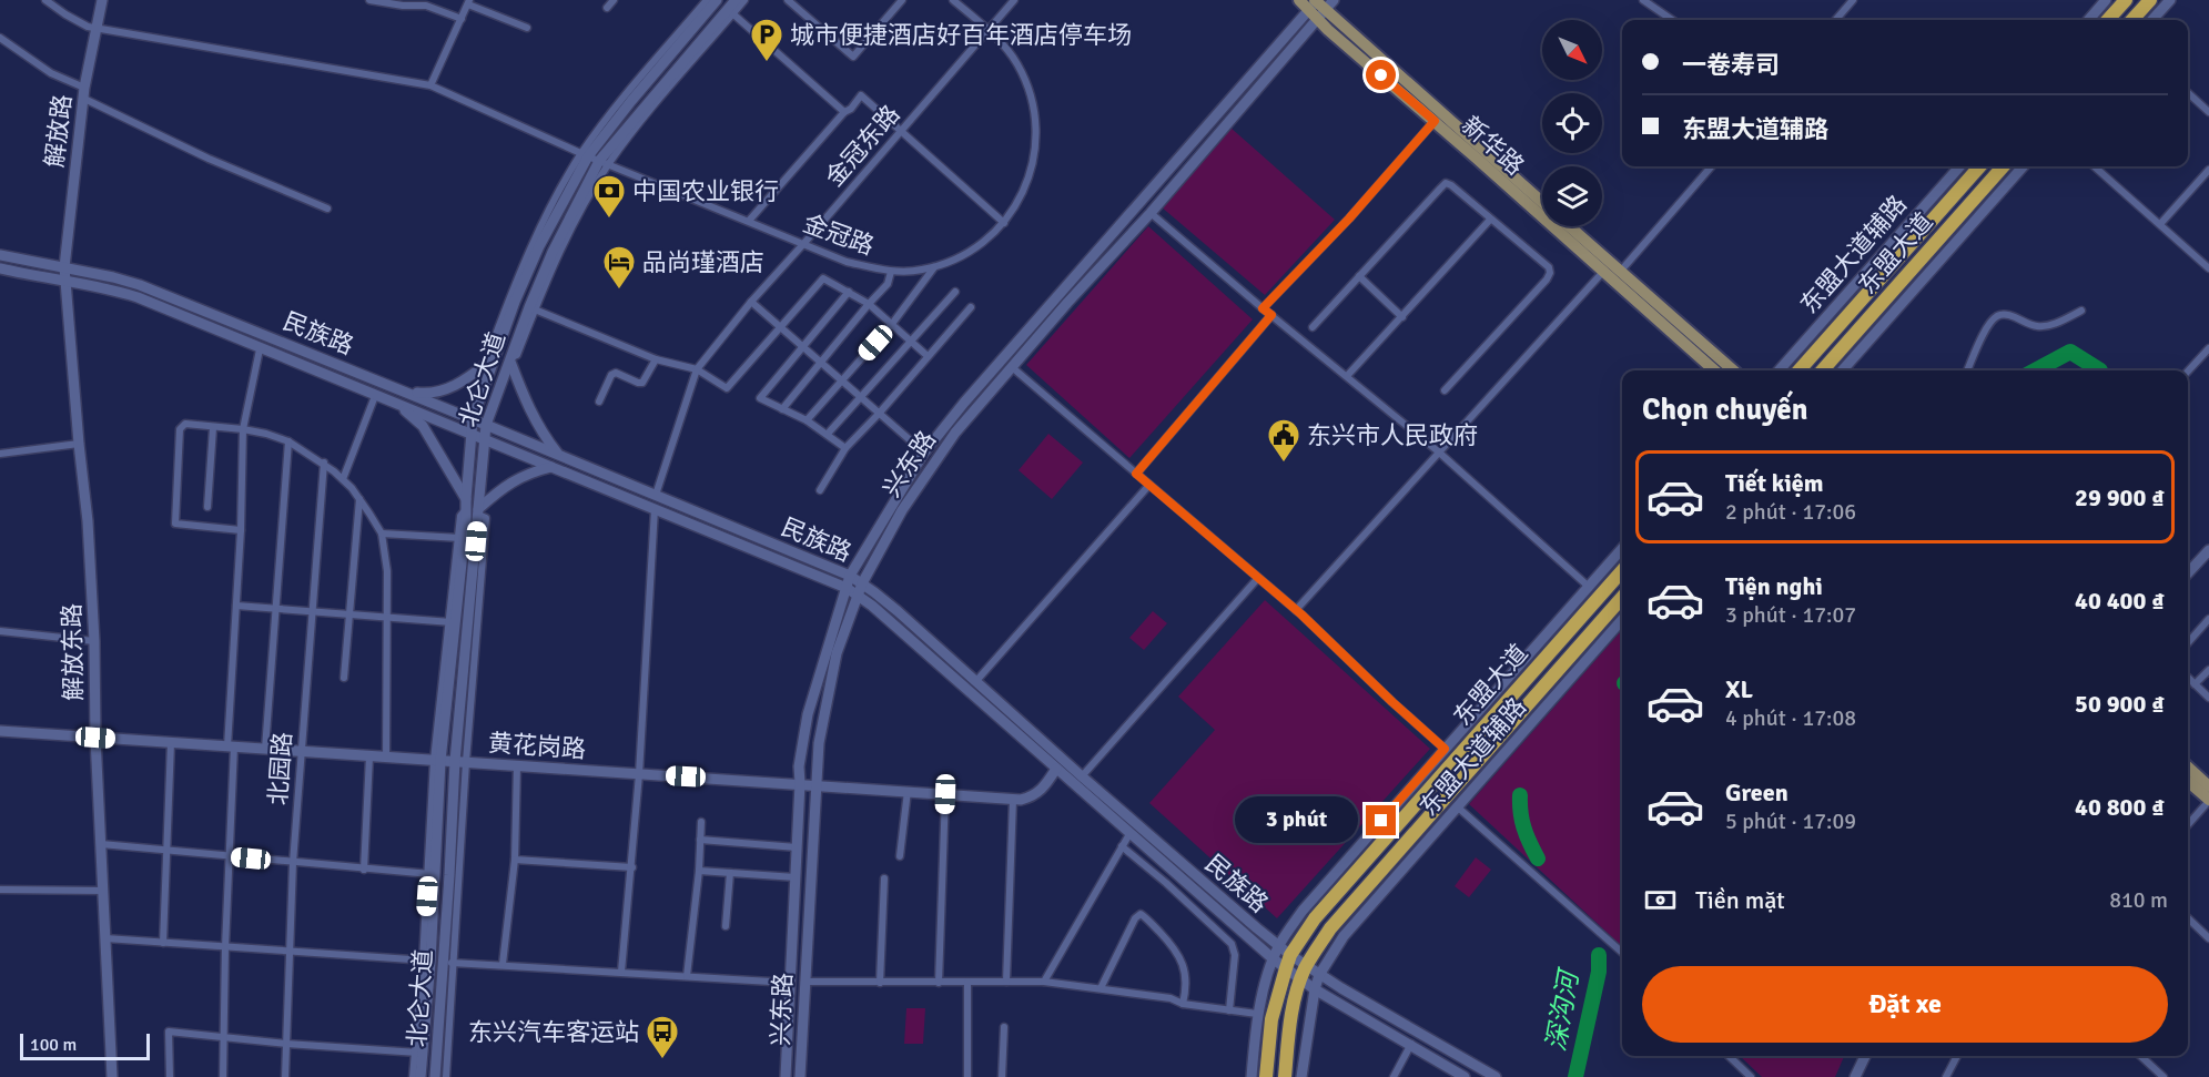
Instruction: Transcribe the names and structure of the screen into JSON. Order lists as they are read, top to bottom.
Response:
{
  "streets": {
    "highway": ["东盟大道"],
    "main road": [
      "解放路",
      "新华路",
      "东盟大道辅路",
      "民族路",
      "北仑大道",
      "兴东路",
      "解放东路",
      "黄花岗路"
    ],
    "street": ["金冠东路", "金冠路", "北园路"]
  },
  "crossings": [
    ["解放路", "金冠路"],
    ["解放路", "民族路"],
    ["解放路", "解放东路"],
    ["金冠东路", "金冠路"],
    ["金冠东路", "民族路"],
    ["新华路", "兴东路"],
    ["金冠路", "北仑大道"],
    ["东盟大道", "东盟大道辅路"],
    ["东盟大道", "民族路"],
    ["东盟大道辅路", "民族路"],
    ["民族路", "北仑大道"],
    ["民族路", "兴东路"],
    ["民族路", "解放东路"],
    ["民族路", "黄花岗路"],
    ["北仑大道", "黄花岗路"],
    ["兴东路", "黄花岗路"],
    ["解放东路", "黄花岗路"],
    ["黄花岗路", "北园路"]
  ],
  "water": ["深沟河"],
  "places": {
    "parking": ["城市便捷酒店好百年酒店停车场"],
    "bank": ["中国农业银行"],
    "hotel": ["品尚瑾酒店"],
    "public building": ["东兴市人民政府"],
    "bus stop": ["东兴汽车客运站"]
  },
  "scale_bar": "100 m",
  "north": "bottom right",
  "page": {
    "banner": ["一卷寿司", "东盟大道辅路"],
    "heading": "Chọn chuyến",
    "list": [
      {
        "name": "Tiết kiệm",
        "note": "2 phút · 17:06",
        "value": "29 900 ₫"
      },
      {
        "name": "Tiện nghi",
        "note": "3 phút · 17:07",
        "value": "40 400 ₫"
      },
      {
        "name": "XL",
        "note": "4 phút · 17:08",
        "value": "50 900 ₫"
      },
      {
        "name": "Green",
        "note": "5 phút · 17:09",
        "value": "40 800 ₫"
      }
    ],
    "bubble": "3 phút",
    "pay": ["Tiền mặt", "810 m"],
    "buttons": "Đặt xe",
    "scale": "100 m"
  }
}
